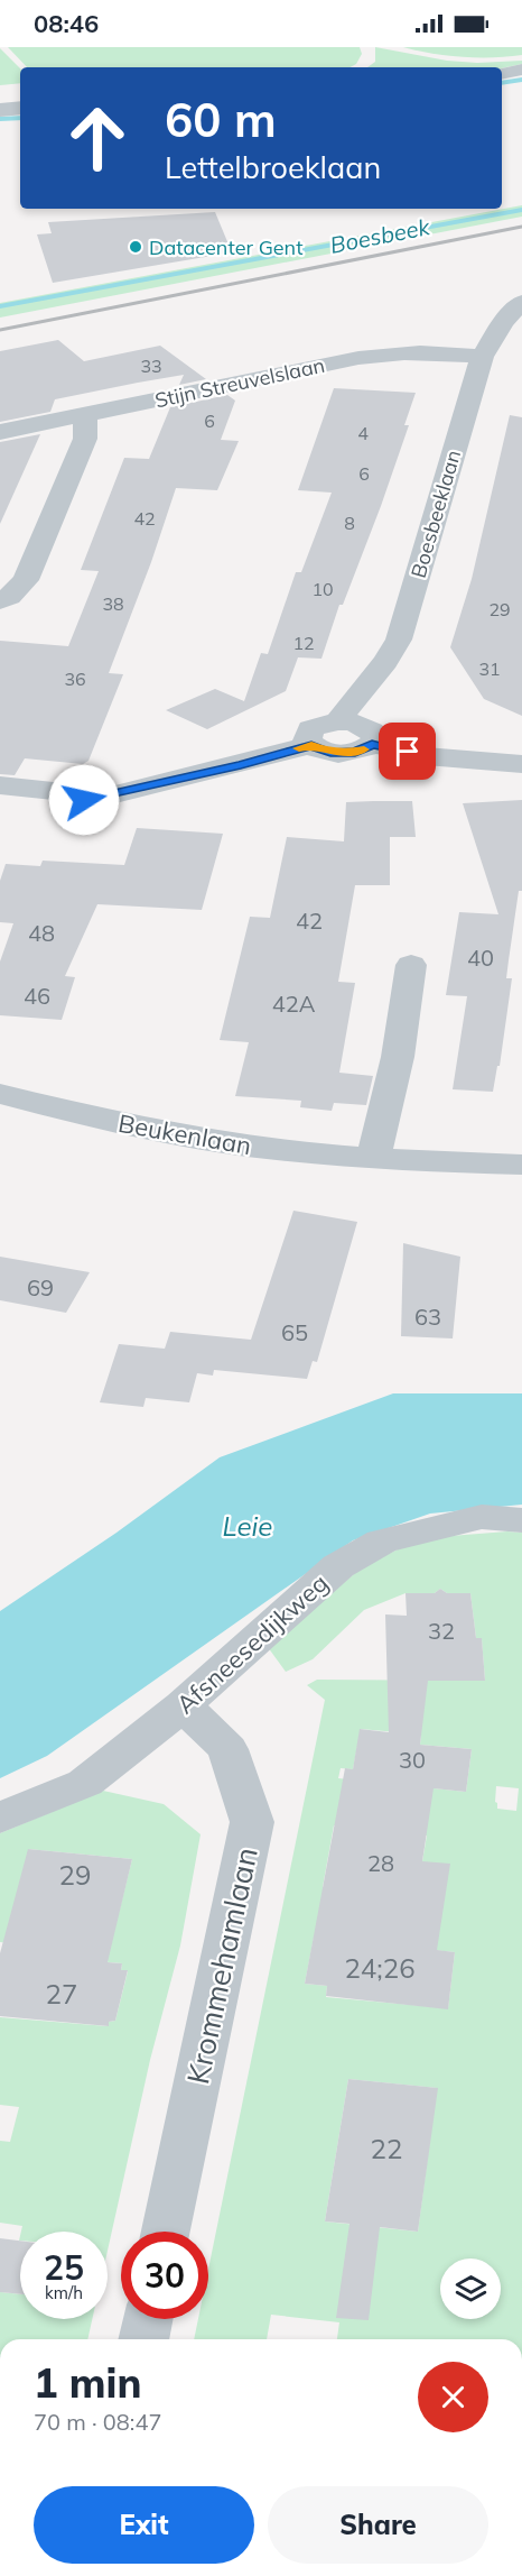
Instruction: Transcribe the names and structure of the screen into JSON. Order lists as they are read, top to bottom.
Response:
{
  "streets": {
    "street": [
      "Stijn Streuvelslaan",
      "Boesbeeklaan",
      "Beukenlaan",
      "Afsneesedijkweg",
      "Krommehamlaan"
    ]
  },
  "crossings": [
    ["Stijn Streuvelslaan", "Boesbeeklaan"],
    ["Afsneesedijkweg", "Krommehamlaan"]
  ],
  "water": ["Boesbeek", "Leie"],
  "places": ["Datacenter Gent"],
  "house_numbers": [
    "33",
    "6",
    "4",
    "6",
    "42",
    "8",
    "10",
    "38",
    "29",
    "12",
    "31",
    "36",
    "42",
    "48",
    "40",
    "46",
    "42A",
    "69",
    "63",
    "65",
    "32",
    "30",
    "28",
    "29",
    "24;26",
    "27",
    "22"
  ],
  "page": {
    "status": "08:46",
    "turn": ["60 m", "Lettelbroeklaan"],
    "speed": "25 km/h",
    "limit": "30",
    "heading": ["1 min", "70 m · 08:47"],
    "buttons": ["Exit", "Share"]
  }
}
